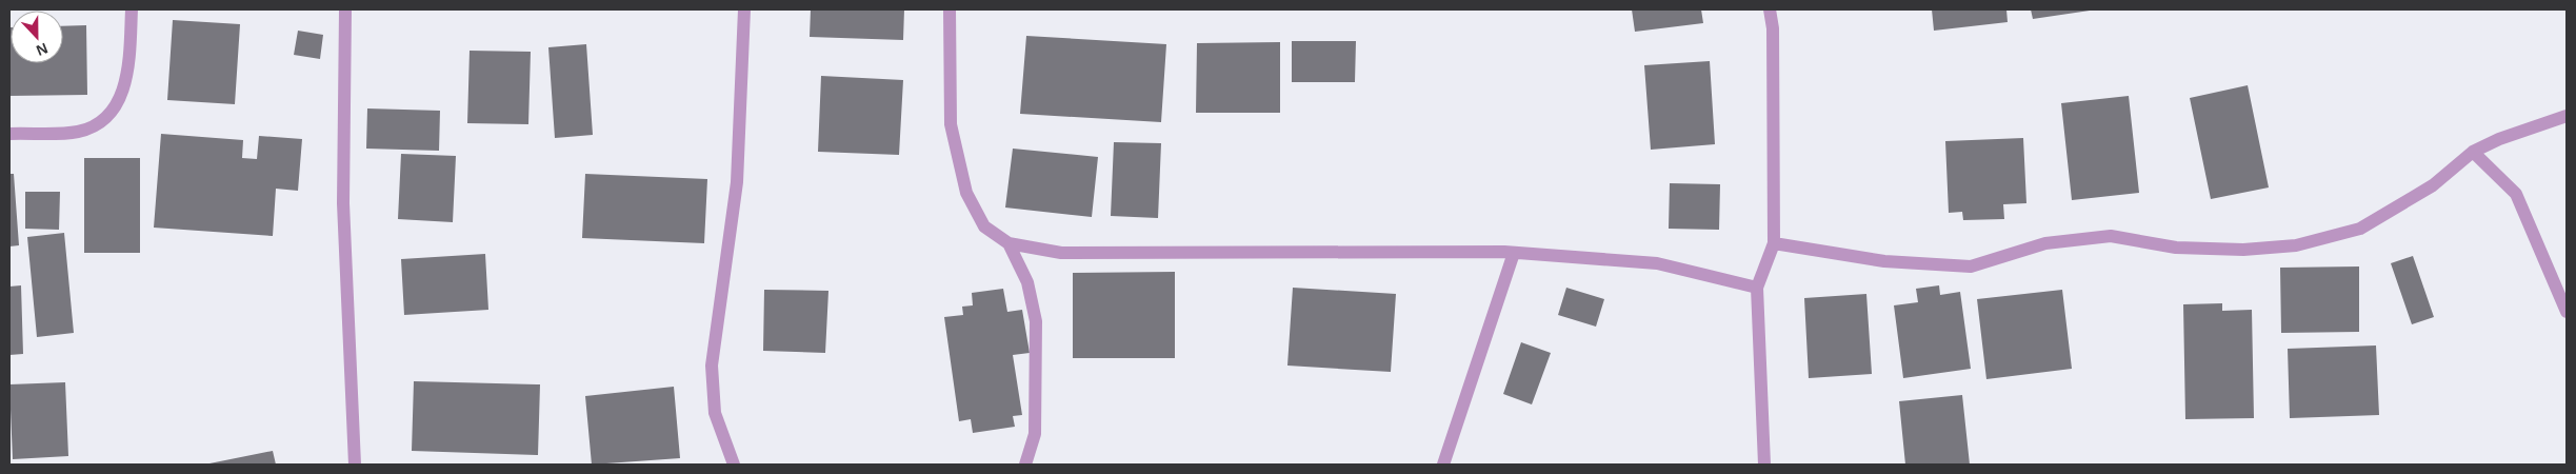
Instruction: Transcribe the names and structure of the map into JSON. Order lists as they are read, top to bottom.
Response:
{
  "north": "bottom"
}
